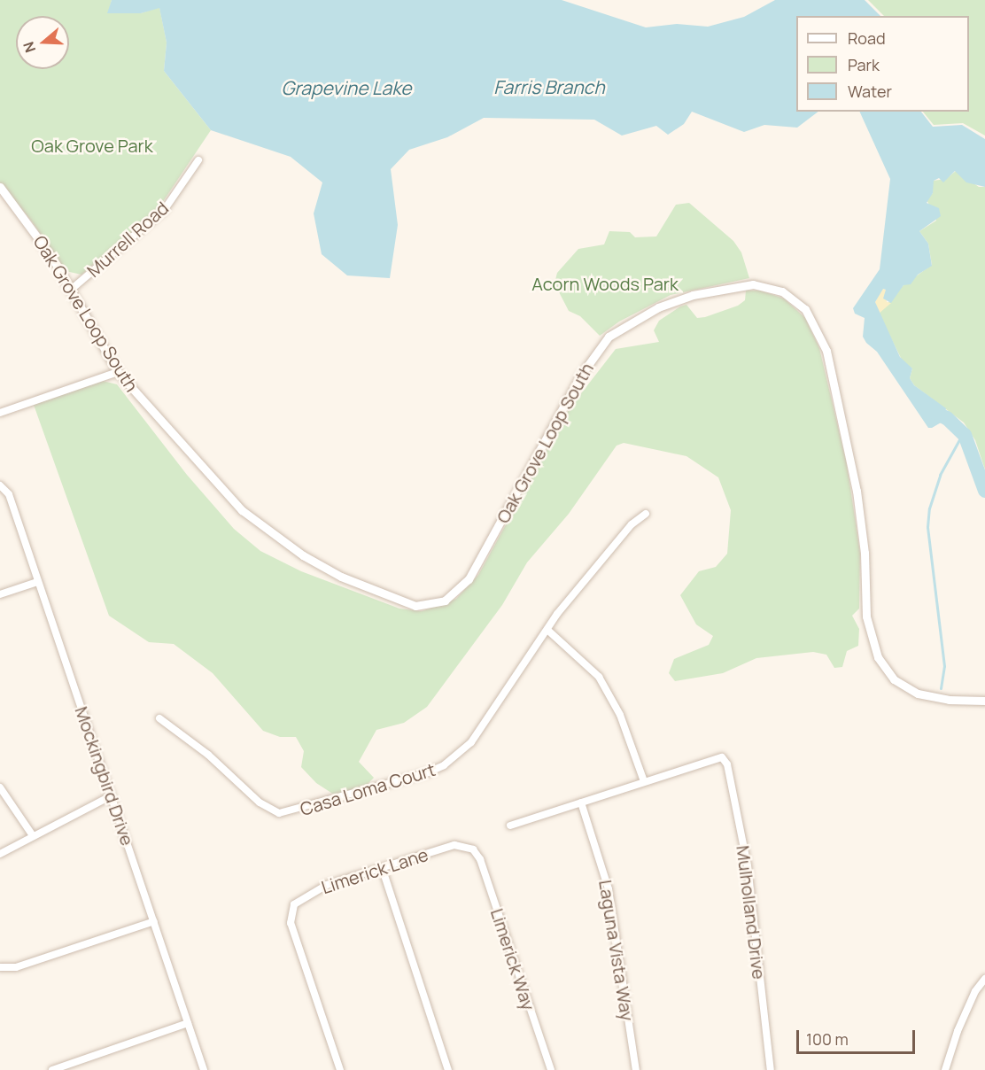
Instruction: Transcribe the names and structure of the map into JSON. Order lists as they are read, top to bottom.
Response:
{
  "streets": {
    "street": [
      "Murrell Road",
      "Oak Grove Loop South",
      "Mockingbird Drive",
      "Casa Loma Court",
      "Limerick Lane",
      "Mulholland Drive",
      "Laguna Vista Way",
      "Limerick Way"
    ]
  },
  "crossings": [
    ["Murrell Road", "Oak Grove Loop South"],
    ["Limerick Lane", "Limerick Way"]
  ],
  "water": ["Farris Branch", "Grapevine Lake"],
  "parks": ["Oak Grove Park", "Acorn Woods Park"],
  "legend": ["Road", "Park", "Water"],
  "scale_bar": "100 m",
  "north": "left"
}
